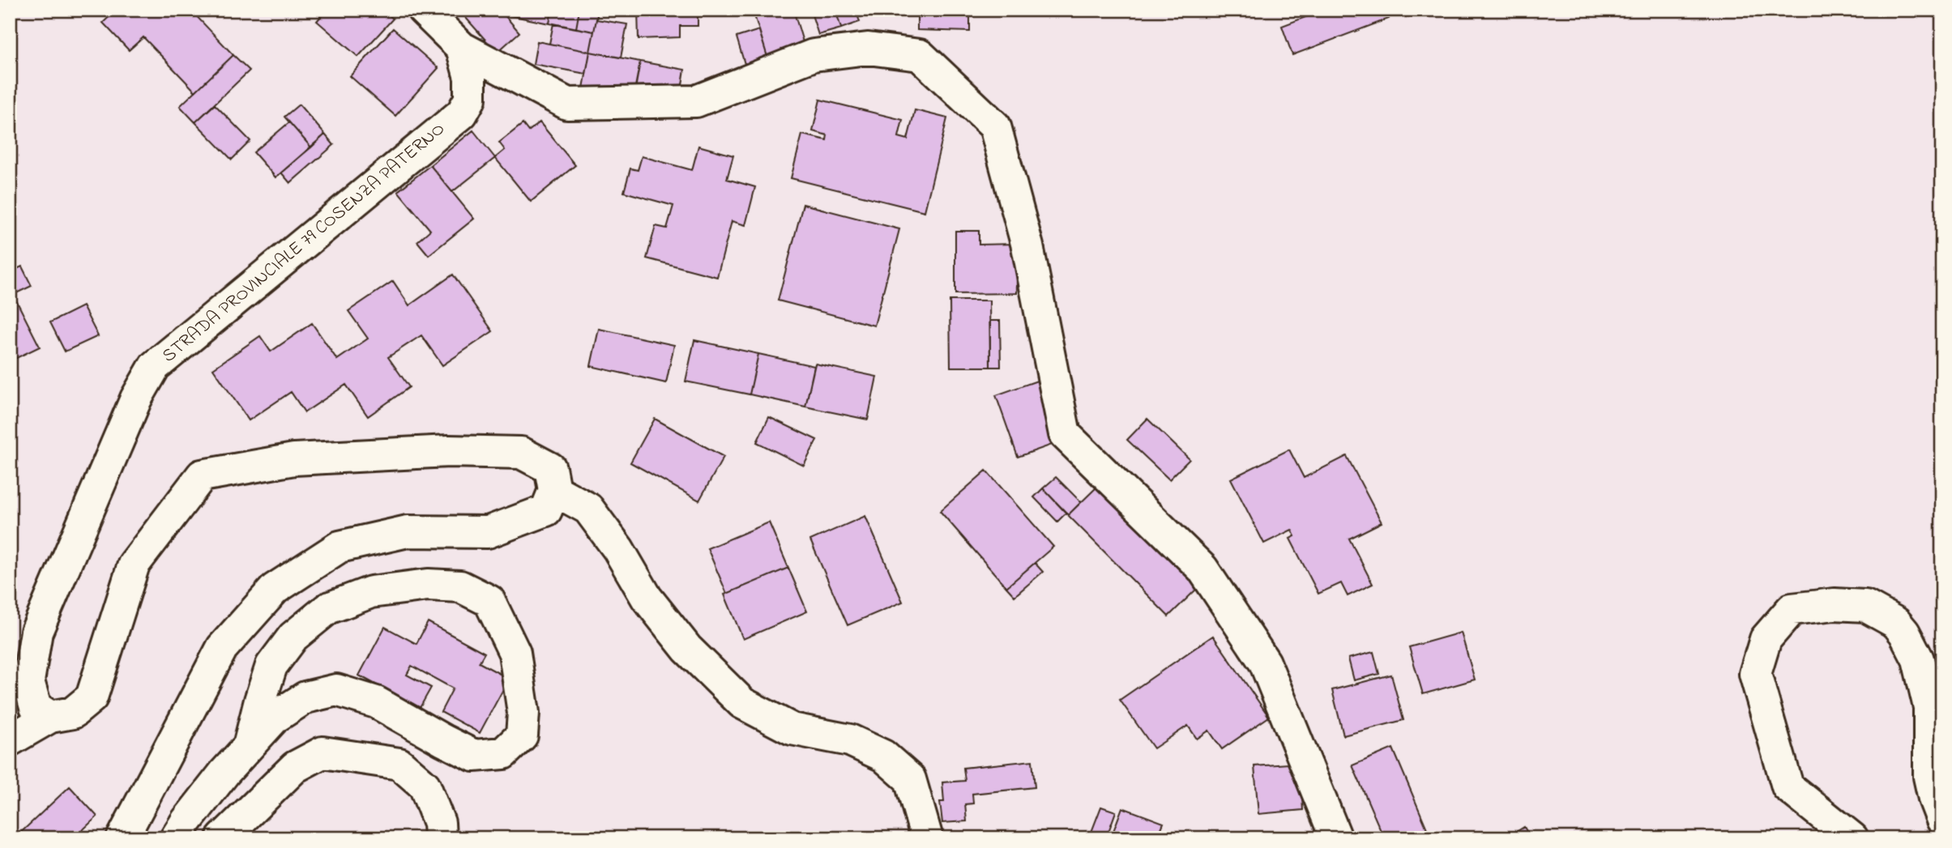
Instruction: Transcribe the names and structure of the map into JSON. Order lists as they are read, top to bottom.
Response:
{
  "streets": {
    "street": ["STRADA PROVINCIALE 79 COSENZA PATERNO"]
  }
}
